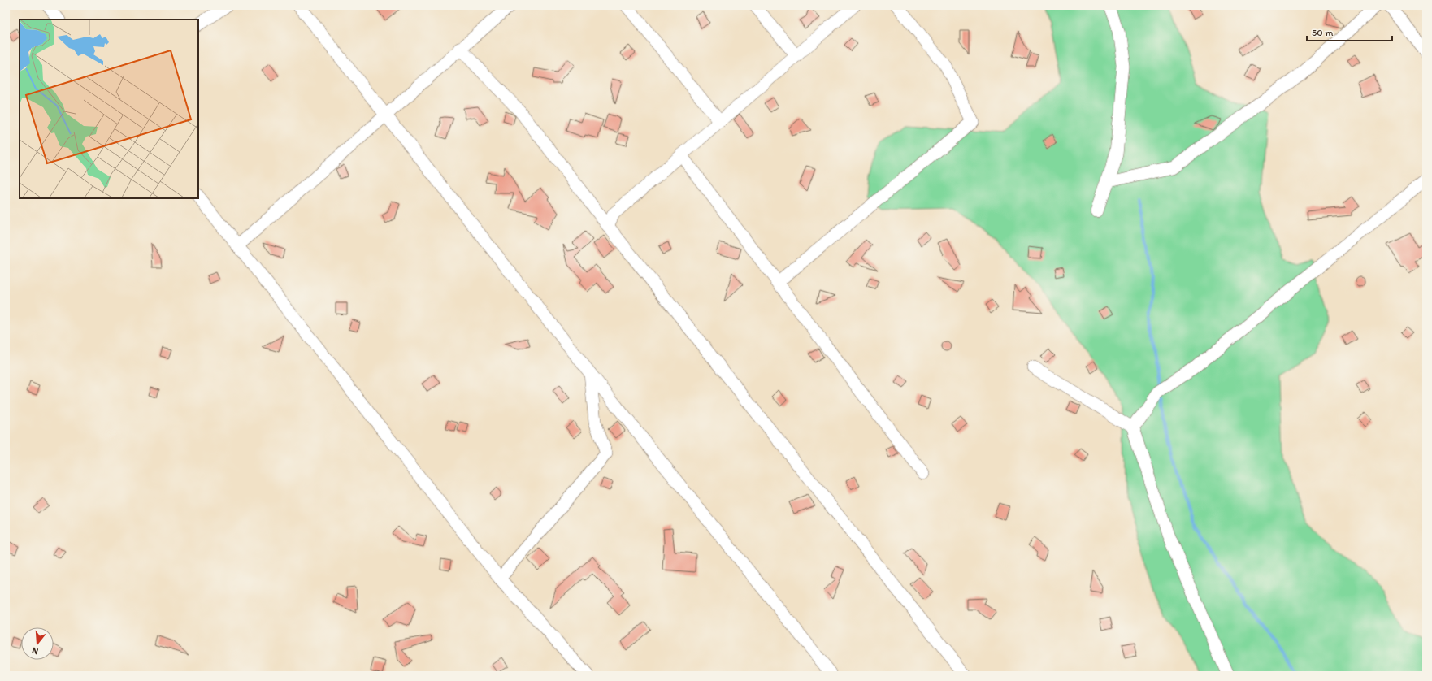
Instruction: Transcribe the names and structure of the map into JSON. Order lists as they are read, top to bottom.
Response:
{
  "scale_bar": "50 m",
  "north": "bottom"
}
